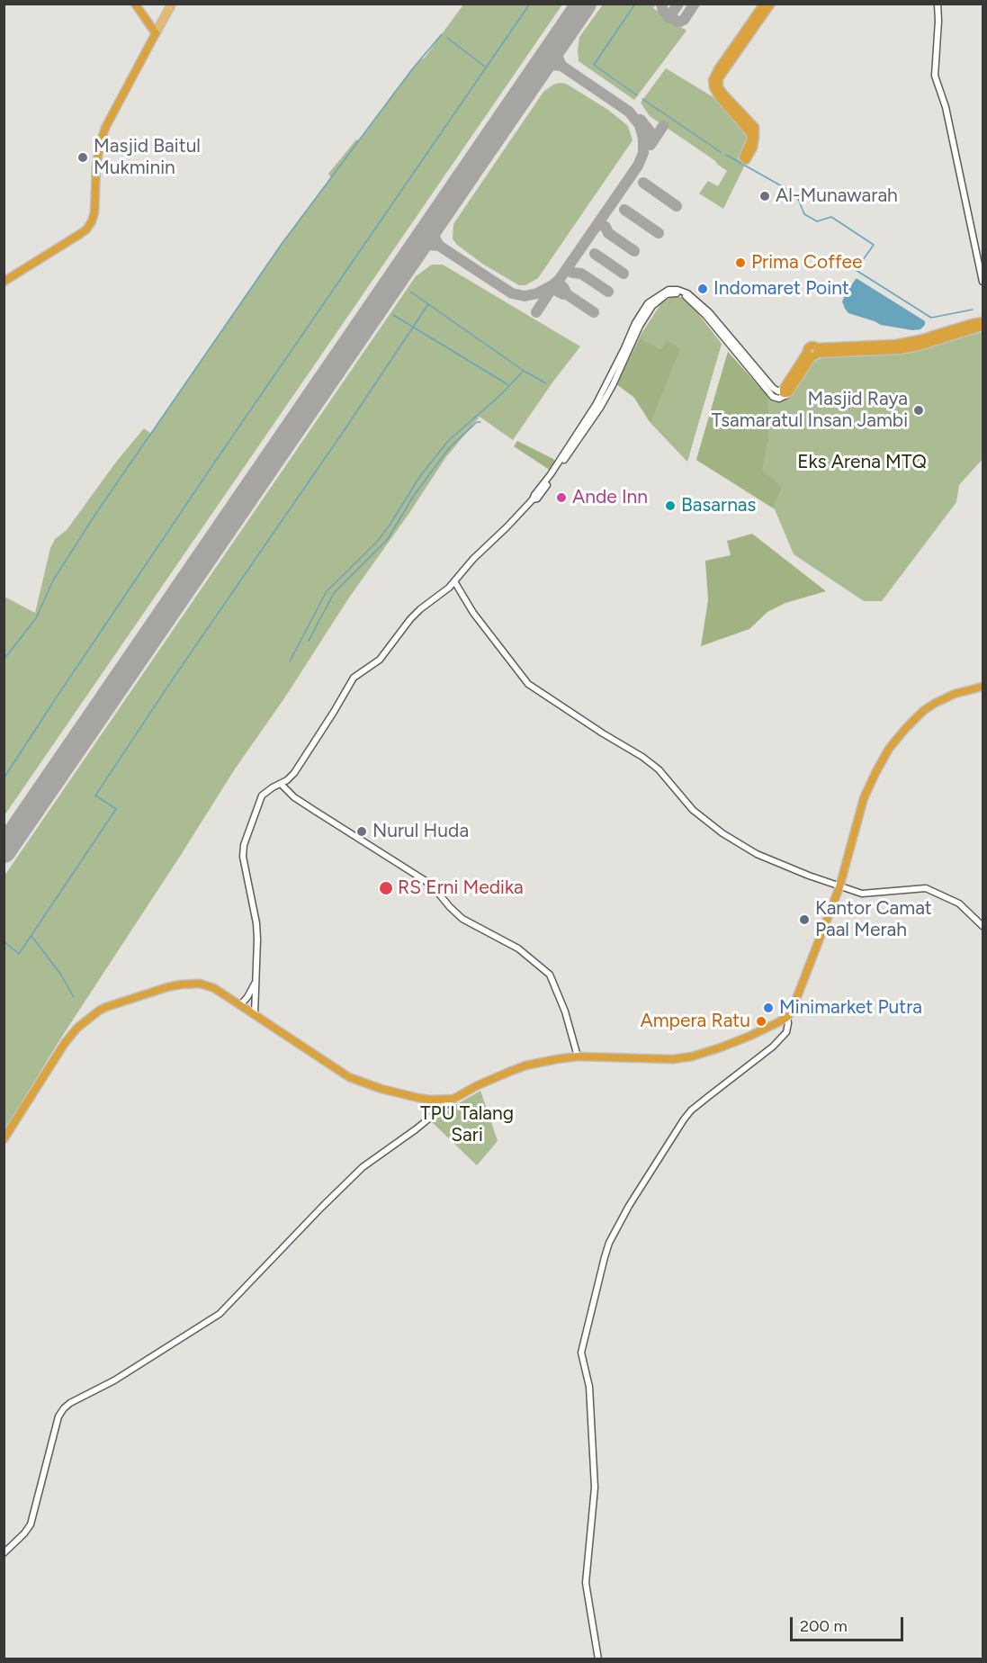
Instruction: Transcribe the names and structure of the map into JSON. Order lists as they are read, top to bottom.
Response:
{
  "parks": ["Eks Arena MTQ", "TPU Talang Sari"],
  "places": [
    "Masjid Baitul Mukminin",
    "Al-Munawarah",
    "Prima Coffee",
    "Indomaret Point",
    "Masjid Raya Tsamaratul Insan Jambi",
    "Ande Inn",
    "Basarnas",
    "Nurul Huda",
    "RS Erni Medika",
    "Kantor Camat Paal Merah",
    "Minimarket Putra",
    "Ampera Ratu"
  ],
  "scale_bar": "200 m"
}
